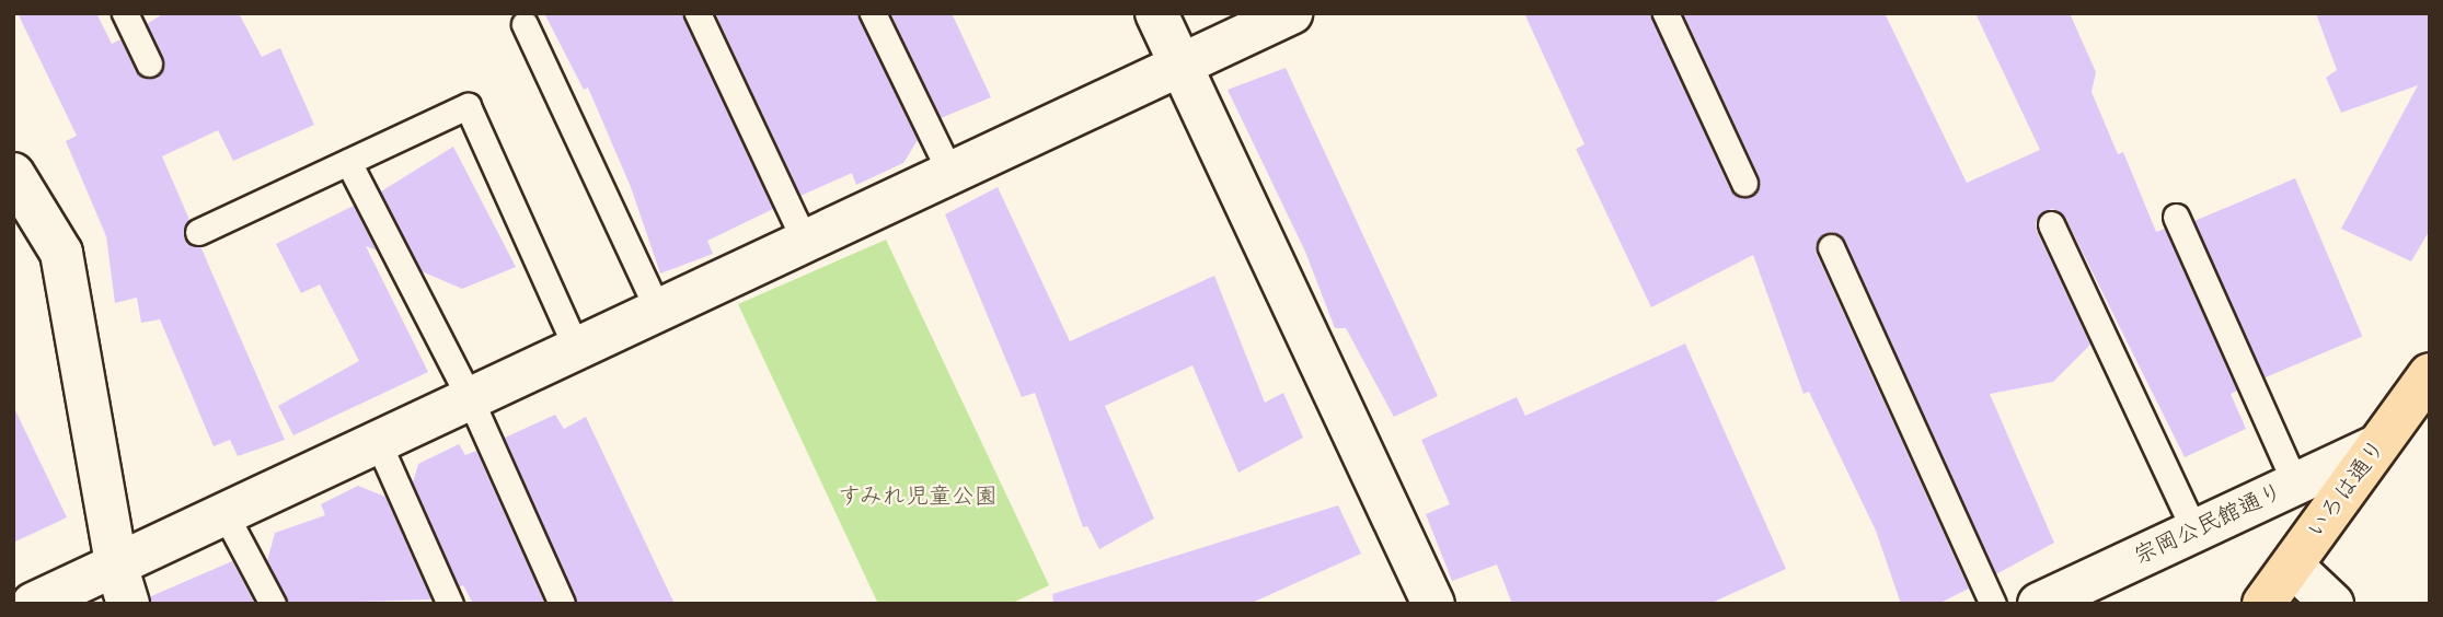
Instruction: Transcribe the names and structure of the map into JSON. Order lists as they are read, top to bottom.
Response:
{
  "streets": {
    "main road": ["いろは通り"],
    "street": ["宗岡公民館通り"]
  },
  "crossings": [
    ["いろは通り", "宗岡公民館通り"]
  ],
  "parks": ["すみれ児童公園"]
}
